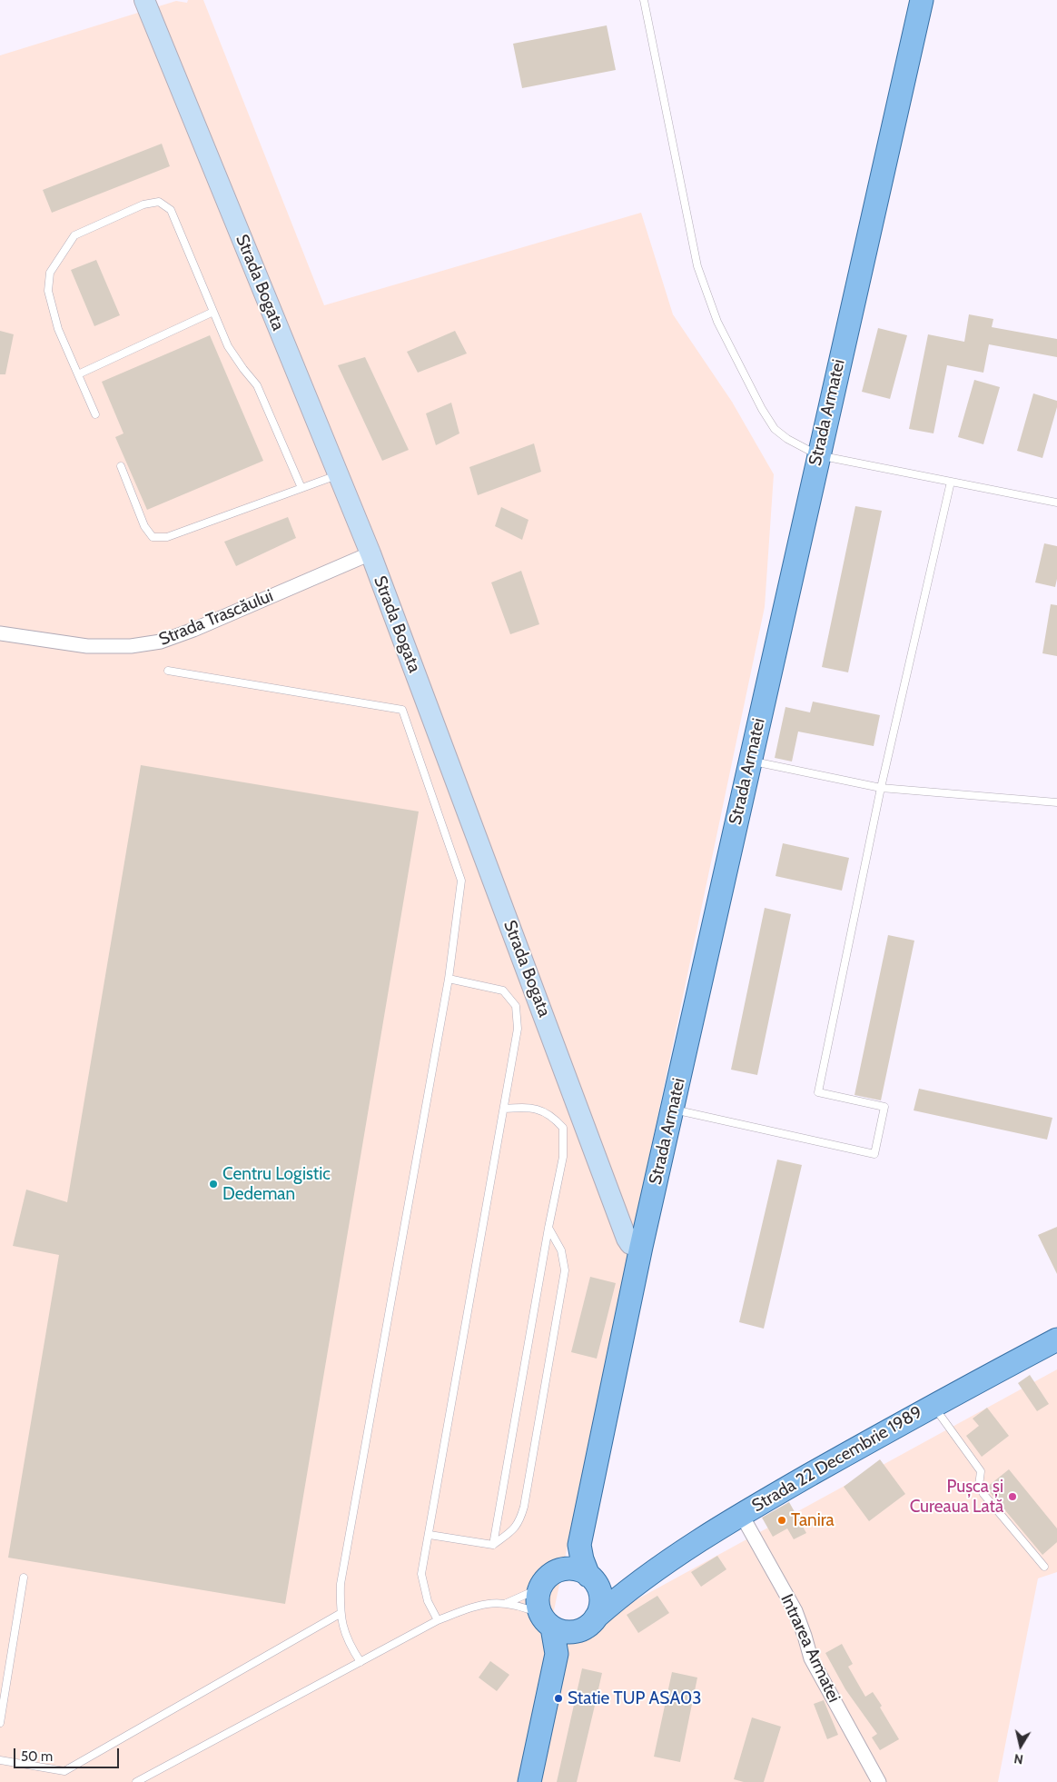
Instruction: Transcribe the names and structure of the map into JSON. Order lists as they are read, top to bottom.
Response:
{
  "streets": {
    "main road": ["Strada Bogata", "Strada Armatei", "Strada 22 Decembrie 1989"],
    "street": ["Strada Trascăului", "Intrarea Armatei"]
  },
  "crossings": [
    ["Strada Bogata", "Strada Armatei"],
    ["Strada Bogata", "Strada Trascăului"],
    ["Strada Armatei", "Strada 22 Decembrie 1989"],
    ["Strada 22 Decembrie 1989", "Intrarea Armatei"]
  ],
  "places": [
    "Centru Logistic Dedeman",
    "Pușca și Cureaua Lată",
    "Tanira",
    "Statie TUP ASA03"
  ],
  "scale_bar": "50 m",
  "north": "bottom"
}
